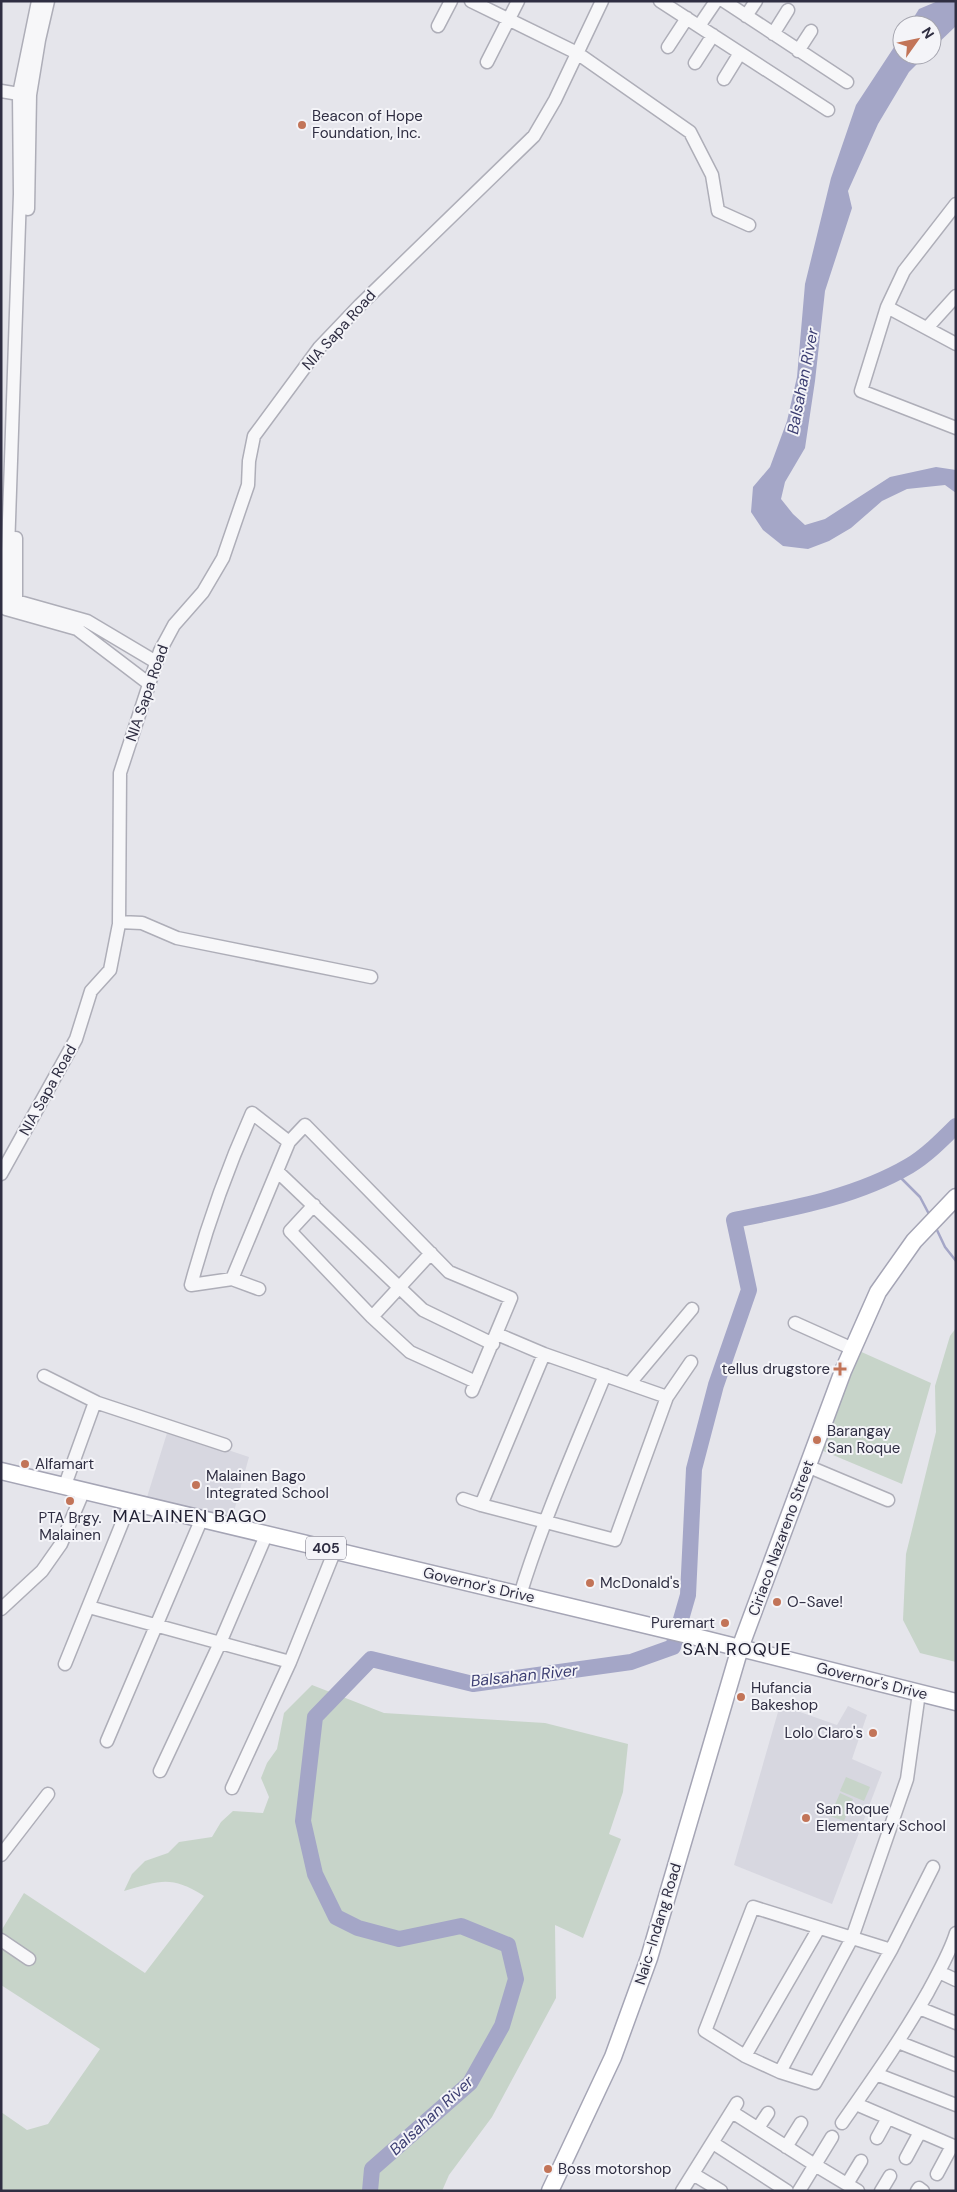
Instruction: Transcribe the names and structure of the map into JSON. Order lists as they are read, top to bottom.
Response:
{
  "streets": {
    "main road": [
      "Ciriaco Nazareno Street",
      "405",
      "Governor's Drive",
      "Naic–Indang Road"
    ],
    "street": ["NIA Sapa Road"]
  },
  "crossings": [
    ["Ciriaco Nazareno Street", "Governor's Drive"],
    ["Ciriaco Nazareno Street", "Naic–Indang Road"],
    ["Governor's Drive", "Naic–Indang Road"]
  ],
  "districts": ["MALAINEN BAGO", "SAN ROQUE"],
  "water": ["Balsahan River"],
  "places": {
    "other": [
      "Beacon of Hope Foundation, Inc.",
      "Barangay San Roque",
      "Alfamart",
      "Malainen Bago Integrated School",
      "PTA Brgy. Malainen",
      "McDonald's",
      "O-Save!",
      "Puremart",
      "Hufancia Bakeshop",
      "Lolo Claro's",
      "San Roque Elementary School",
      "Boss motorshop"
    ],
    "health": ["tellus drugstore"]
  },
  "north": "top right"
}
